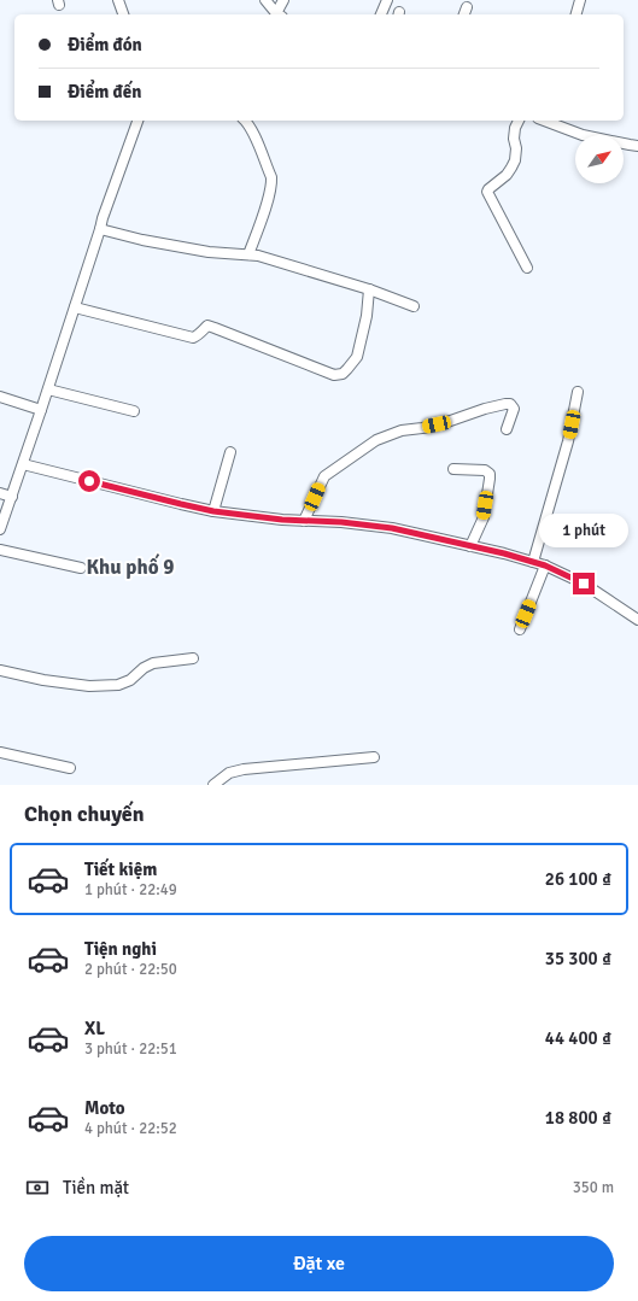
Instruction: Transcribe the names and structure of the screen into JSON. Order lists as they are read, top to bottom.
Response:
{
  "districts": ["Khu phố 9"],
  "north": "top right",
  "page": {
    "banner": ["Điểm đón", "Điểm đến"],
    "bubble": "1 phút",
    "heading": "Chọn chuyến",
    "list": [
      {
        "name": "Tiết kiệm",
        "note": "1 phút · 22:49",
        "value": "26 100 ₫"
      },
      {
        "name": "Tiện nghi",
        "note": "2 phút · 22:50",
        "value": "35 300 ₫"
      },
      {
        "name": "XL",
        "note": "3 phút · 22:51",
        "value": "44 400 ₫"
      },
      {
        "name": "Moto",
        "note": "4 phút · 22:52",
        "value": "18 800 ₫"
      }
    ],
    "pay": ["Tiền mặt", "350 m"],
    "buttons": "Đặt xe"
  }
}
